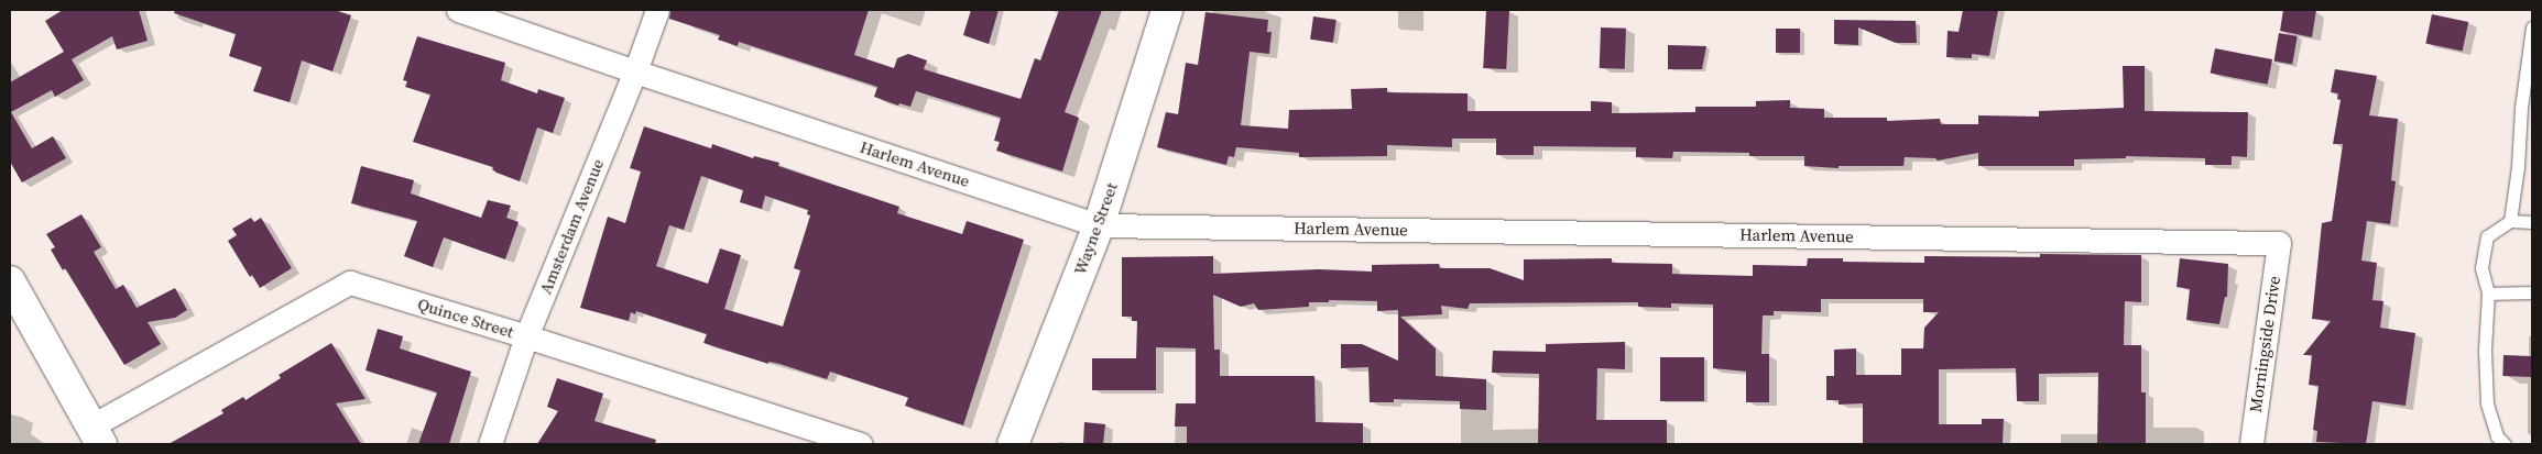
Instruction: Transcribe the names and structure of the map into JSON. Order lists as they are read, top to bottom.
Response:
{
  "streets": {
    "street": [
      "Harlem Avenue",
      "Amsterdam Avenue",
      "Wayne Street",
      "Quince Street",
      "Morningside Drive"
    ]
  },
  "crossings": [
    ["Harlem Avenue", "Amsterdam Avenue"],
    ["Harlem Avenue", "Wayne Street"],
    ["Harlem Avenue", "Morningside Drive"],
    ["Amsterdam Avenue", "Quince Street"]
  ]
}
